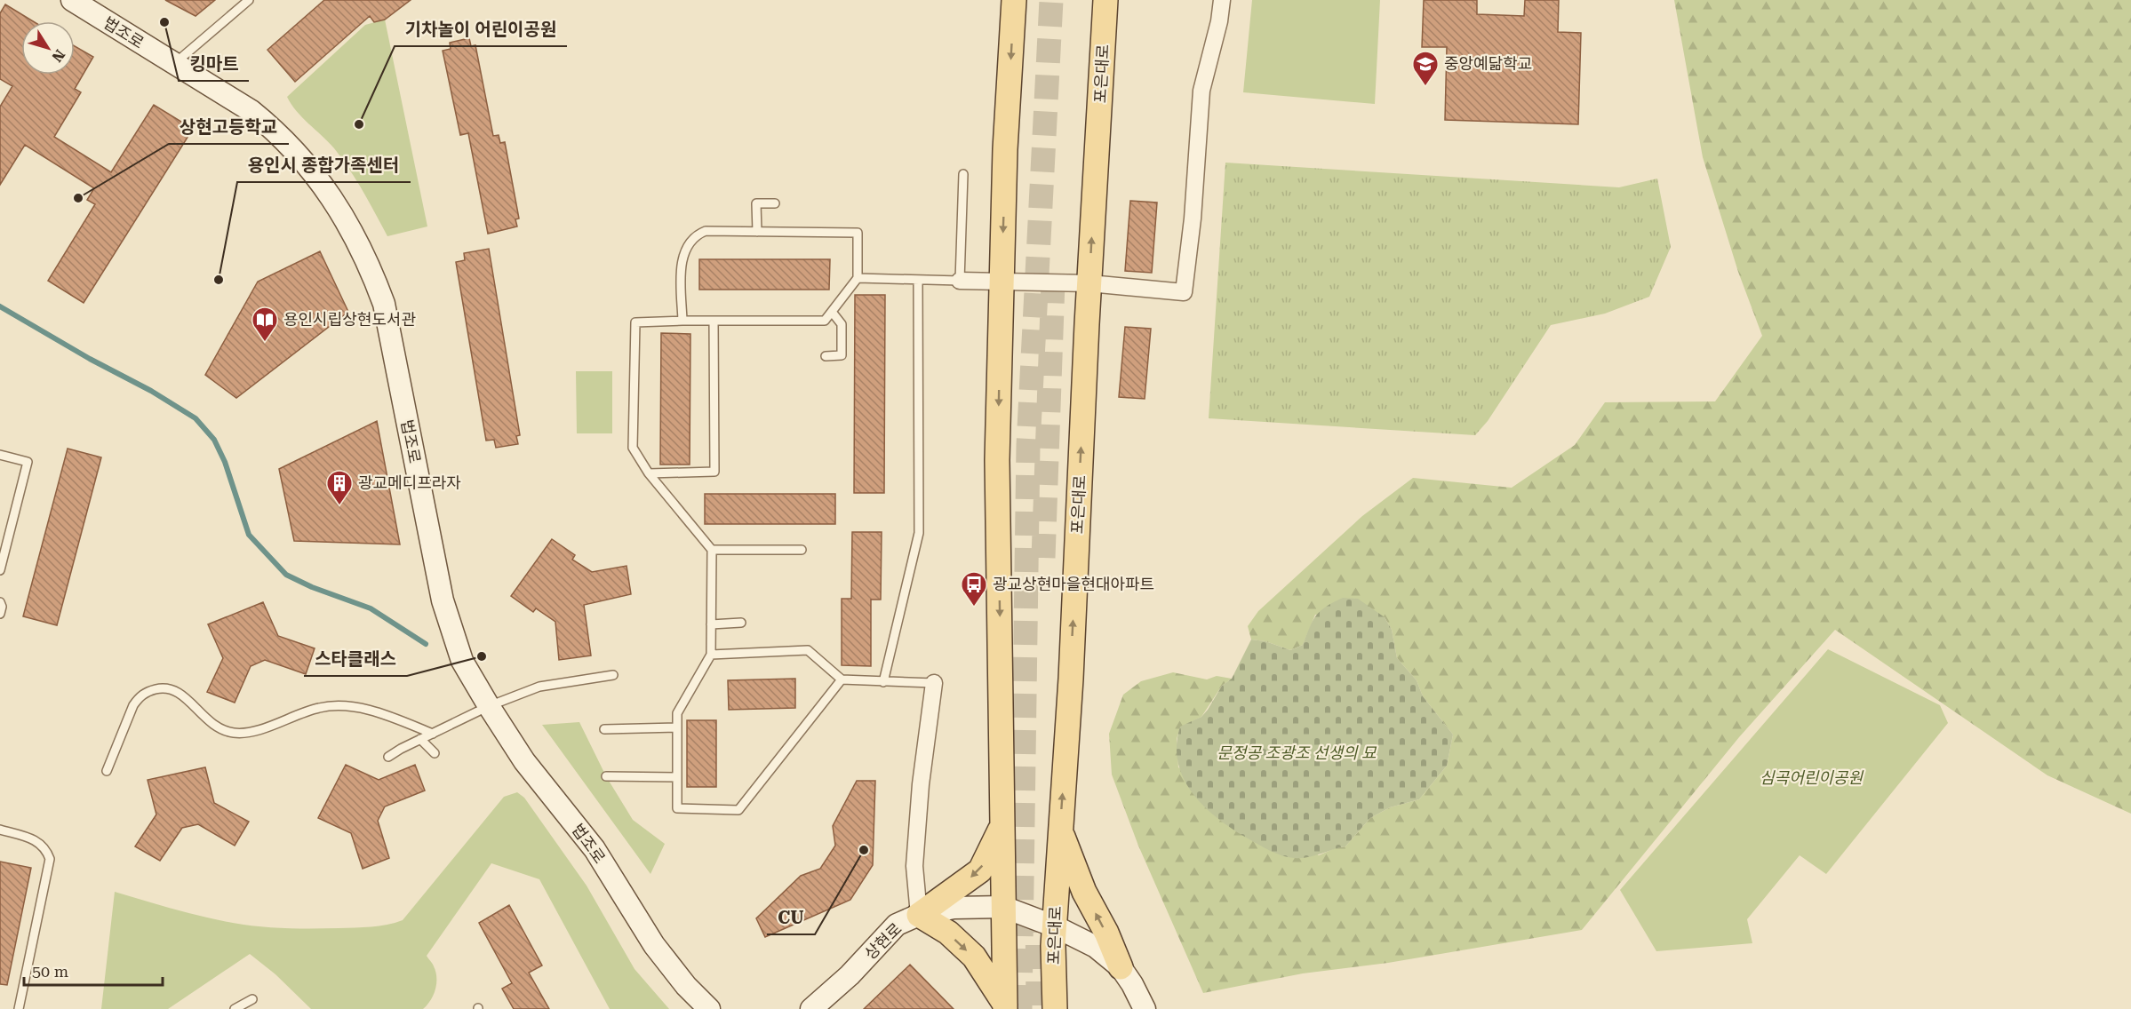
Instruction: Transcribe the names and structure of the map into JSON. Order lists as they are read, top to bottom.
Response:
{
  "streets": {
    "main road": ["포은대로"],
    "street": ["법조로", "상현로"]
  },
  "parks": ["문정공 조광조 선생의 묘", "심곡어린이공원"],
  "places": {
    "other": [
      "킹마트",
      "기차놀이 어린이공원",
      "상현고등학교",
      "용인시 종합가족센터",
      "스타클래스",
      "CU"
    ],
    "school or university": ["중앙예닮학교"],
    "library": ["용인시립상현도서관"],
    "building": ["광교메디프라자"],
    "bus stop": ["광교상현마을현대아파트"]
  },
  "scale_bar": "50 m",
  "north": "bottom right"
}
